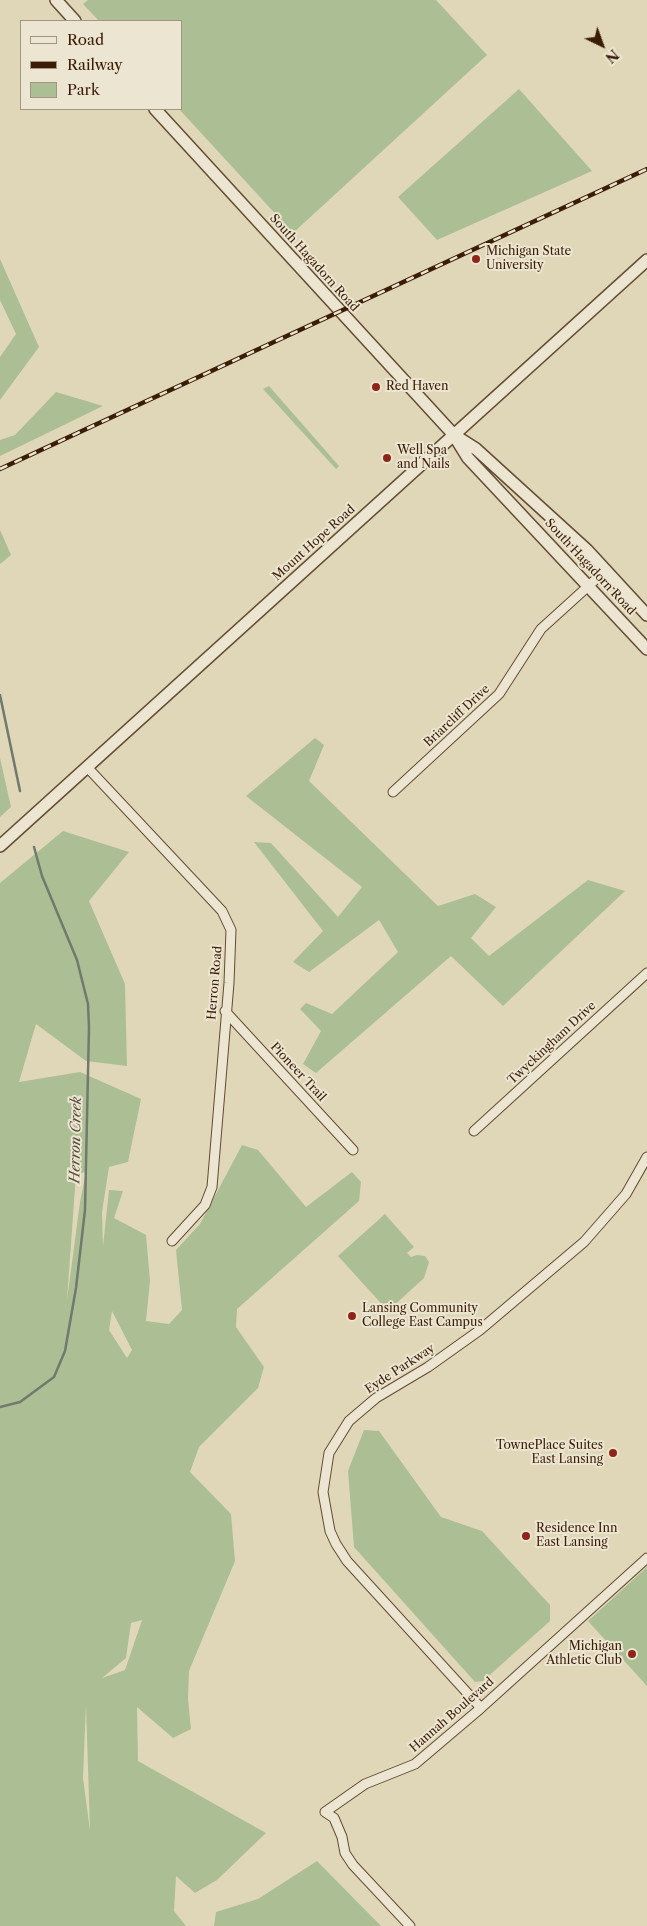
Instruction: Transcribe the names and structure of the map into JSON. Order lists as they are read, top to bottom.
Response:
{
  "streets": {
    "street": [
      "South Hagadorn Road",
      "Mount Hope Road",
      "Briarcliff Drive",
      "Herron Road",
      "Twyckingham Drive",
      "Pioneer Trail",
      "Eyde Parkway",
      "Hannah Boulevard"
    ]
  },
  "crossings": [
    ["South Hagadorn Road", "Mount Hope Road"],
    ["South Hagadorn Road", "Briarcliff Drive"],
    ["Mount Hope Road", "Herron Road"],
    ["Herron Road", "Pioneer Trail"],
    ["Eyde Parkway", "Hannah Boulevard"]
  ],
  "water": ["Herron Creek"],
  "places": [
    "Michigan State University",
    "Red Haven",
    "Well Spa and Nails",
    "Lansing Community College East Campus",
    "TownePlace Suites East Lansing",
    "Residence Inn East Lansing",
    "Michigan Athletic Club"
  ],
  "legend": ["Road", "Railway", "Park"],
  "north": "bottom right"
}
